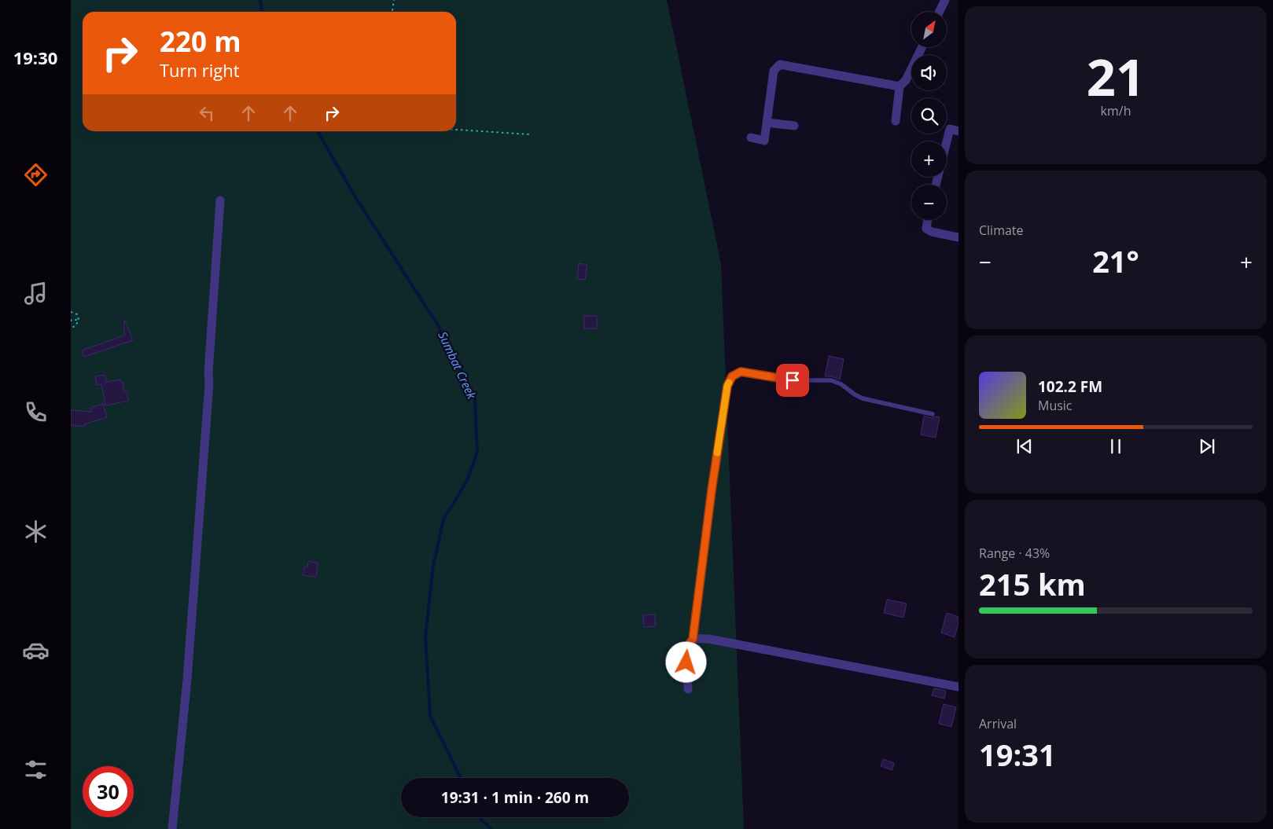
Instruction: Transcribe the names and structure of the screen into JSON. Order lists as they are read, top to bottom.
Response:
{
  "water": ["Sumbat Creek"],
  "north": "top right",
  "page": {
    "tabs": "19:30",
    "tile": [
      ["21", "km/h"],
      "Climate",
      ["Range · 43%", "215 km"],
      ["Arrival", "19:31"]
    ],
    "map_buttons": ["+", "−"],
    "turn": ["220 m", "Turn right"],
    "heat": ["−", "21°", "+"],
    "song": ["102.2 FM", "Music"],
    "limit": "30",
    "trip": "19:31 · 1 min · 260 m"
  }
}
